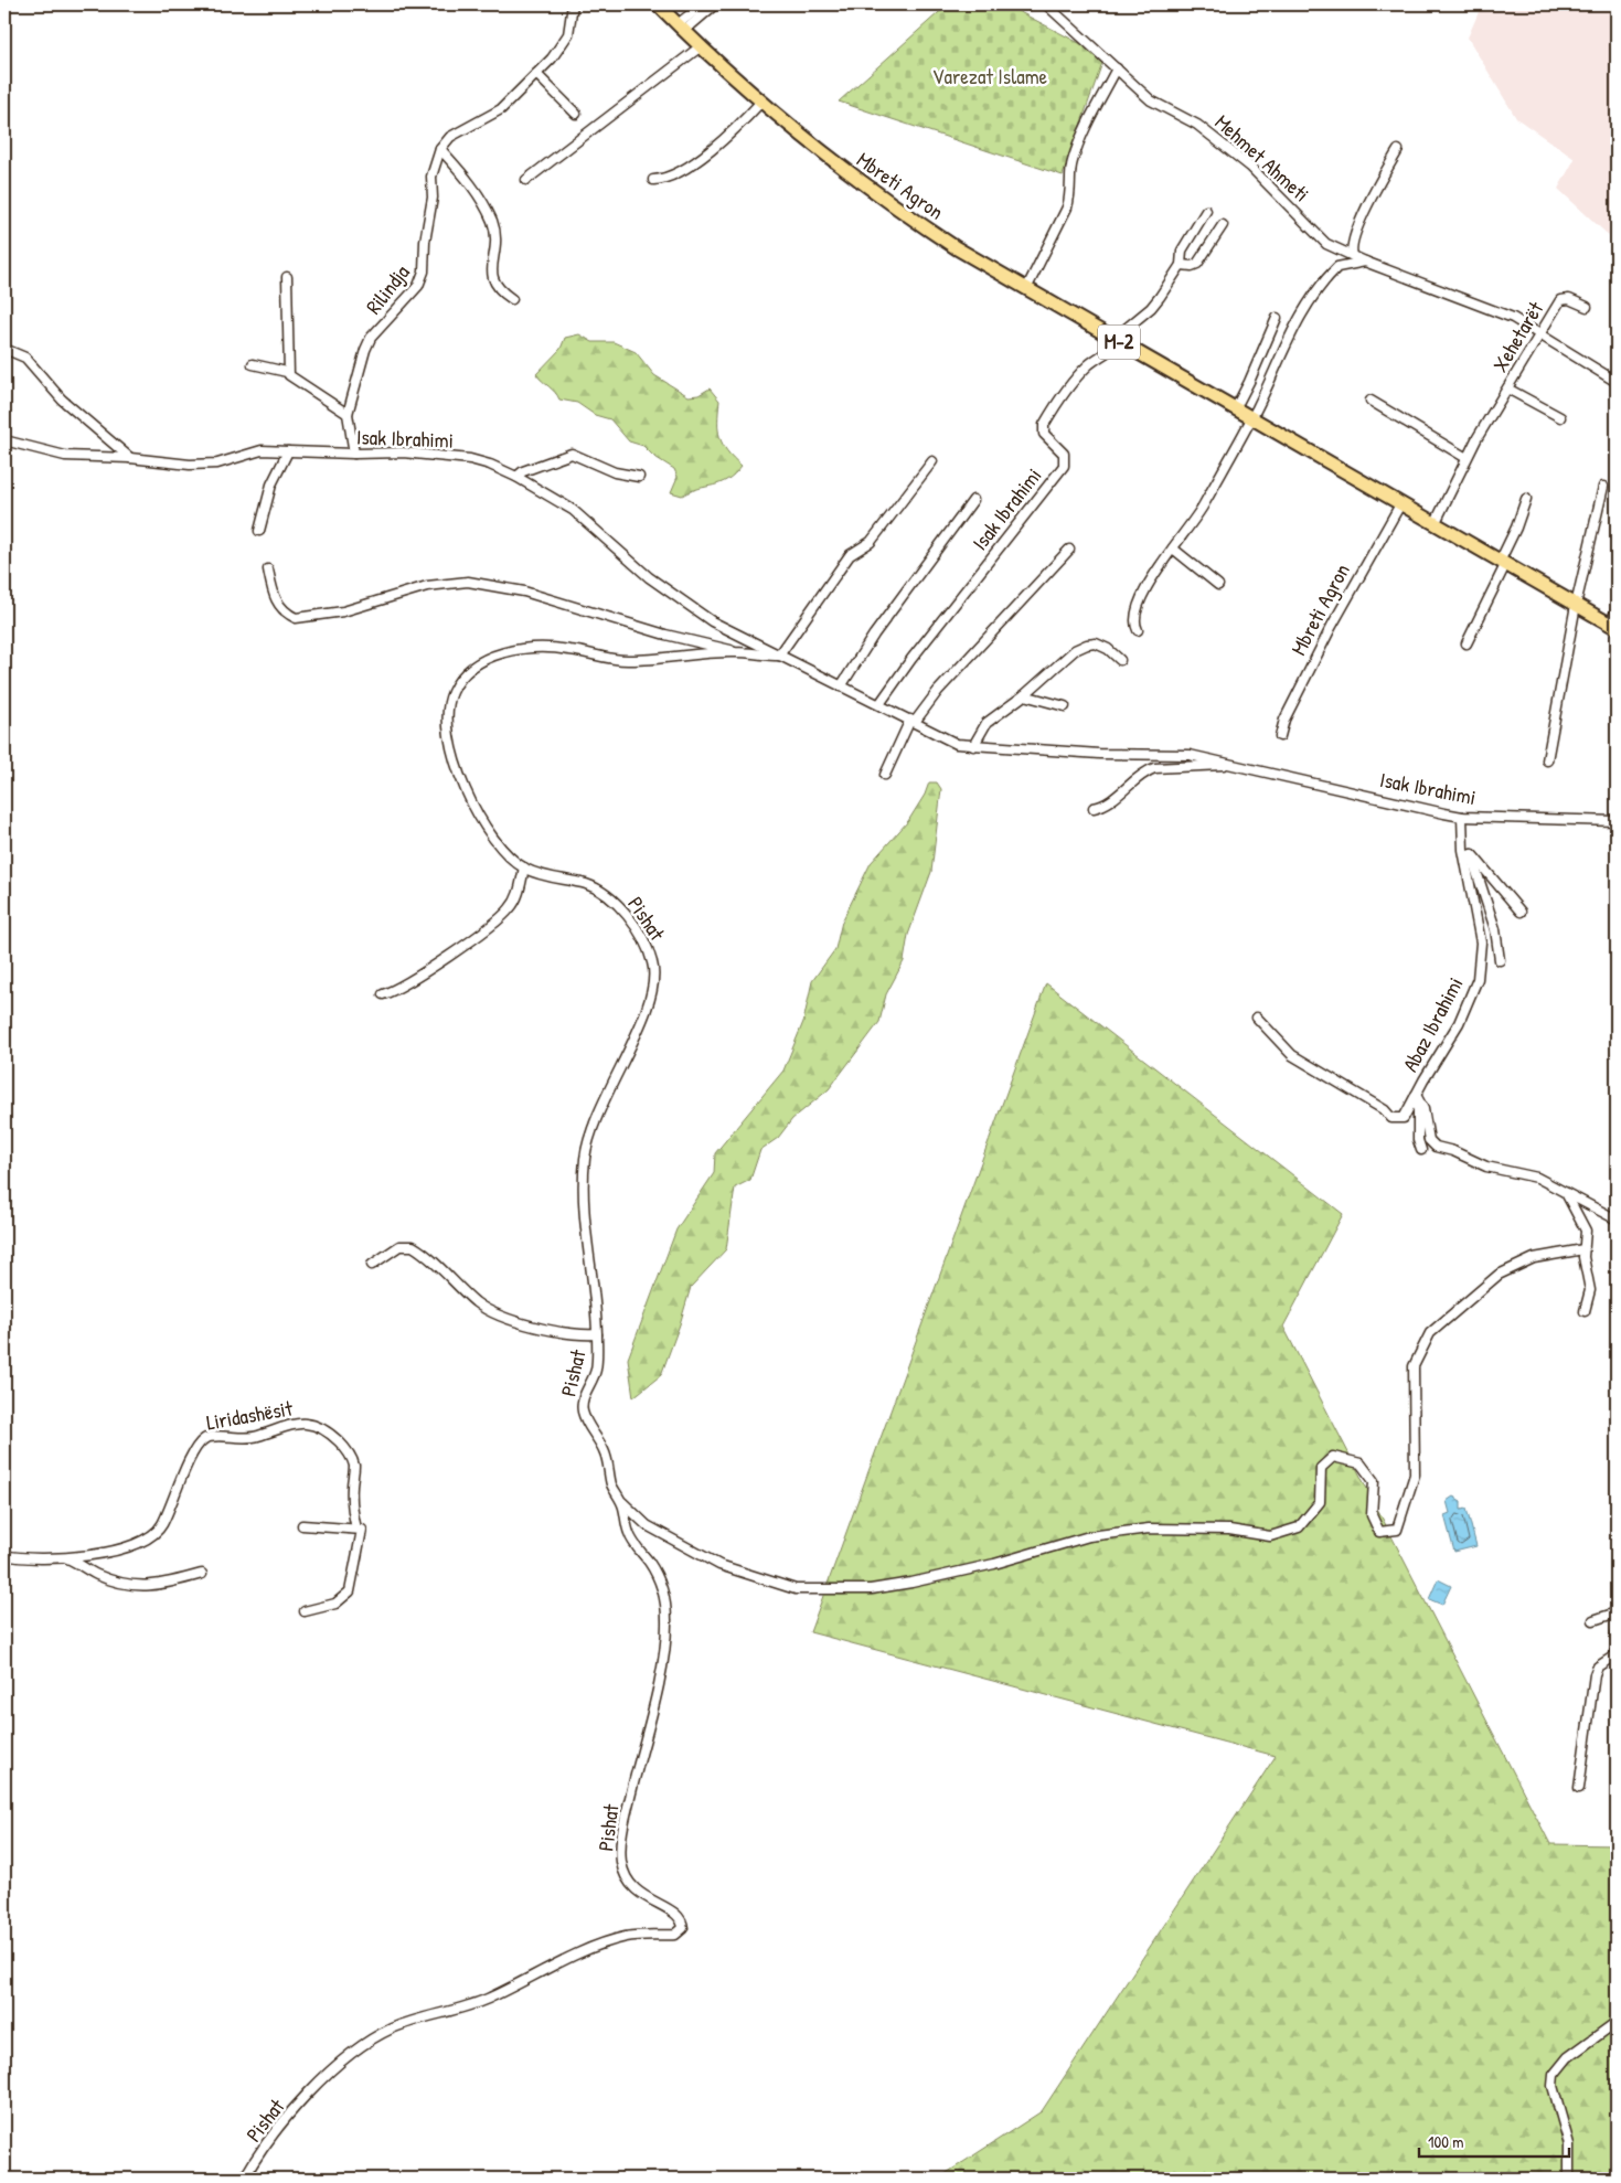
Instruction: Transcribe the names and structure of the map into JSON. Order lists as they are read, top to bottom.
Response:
{
  "streets": {
    "main road": ["Mbreti Agron", "M-2"],
    "street": [
      "Mehmet Ahmeti",
      "Rilindja",
      "Xehetarët",
      "Isak Ibrahimi",
      "Pishat",
      "Abaz Ibrahimi",
      "Liridashësit"
    ]
  },
  "crossings": [
    ["Mehmet Ahmeti", "Xehetarët"],
    ["Mbreti Agron", "Xehetarët"],
    ["Mbreti Agron", "Isak Ibrahimi"],
    ["Rilindja", "Isak Ibrahimi"],
    ["Isak Ibrahimi", "Pishat"],
    ["Isak Ibrahimi", "Abaz Ibrahimi"]
  ],
  "parks": ["Varezat Islame"],
  "scale_bar": "100 m"
}
